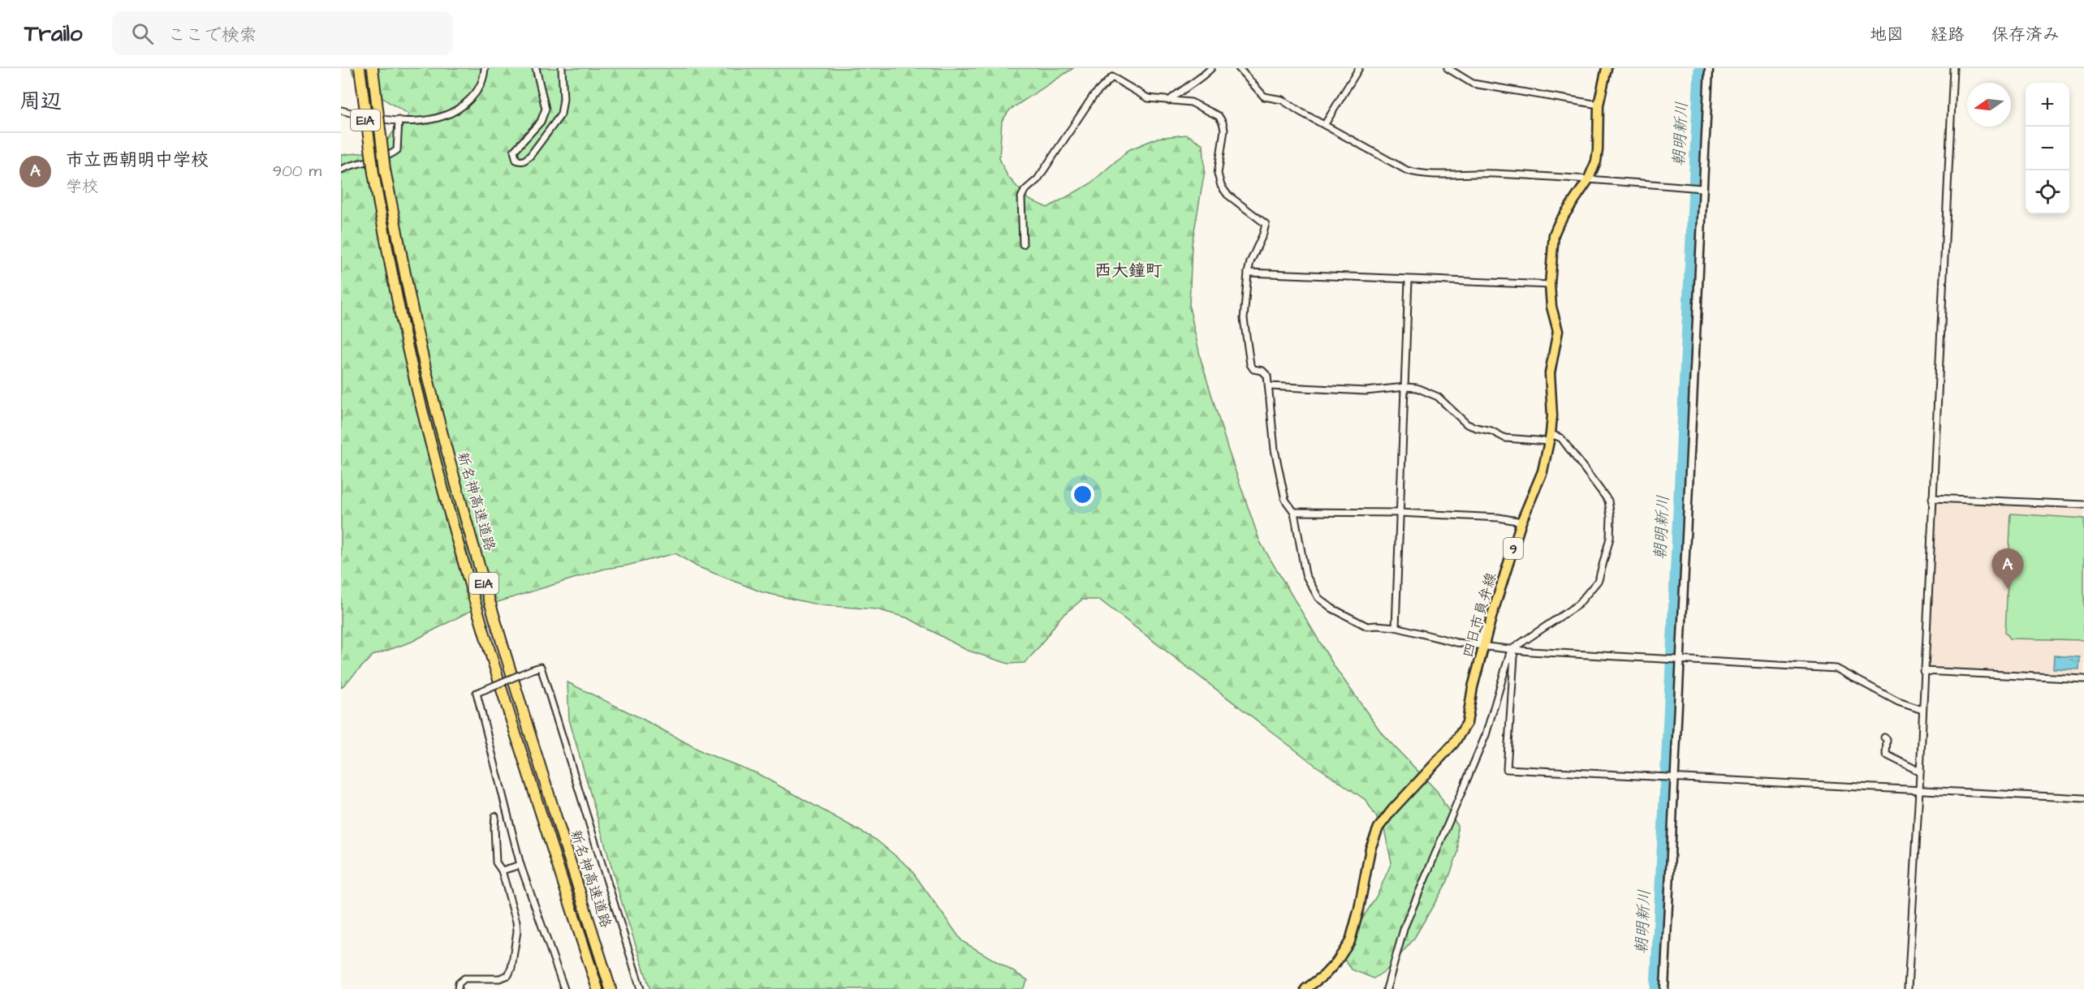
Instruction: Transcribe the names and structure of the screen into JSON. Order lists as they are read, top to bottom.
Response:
{
  "streets": {
    "highway": ["E1A", "新名神高速道路"],
    "main road": ["9", "四日市員弁線"]
  },
  "districts": ["西大鐘町"],
  "water": ["朝明新川"],
  "north": "left",
  "page": {
    "header": "Trailo",
    "search": "ここで検索",
    "nav": ["地図", "経路", "保存済み"],
    "heading": "周辺",
    "map_buttons": ["+", "−"],
    "list": [
      {
        "mark": "A",
        "name": "市立西朝明中学校",
        "note": "学校",
        "value": "900 m"
      }
    ],
    "pins": "A"
  }
}
